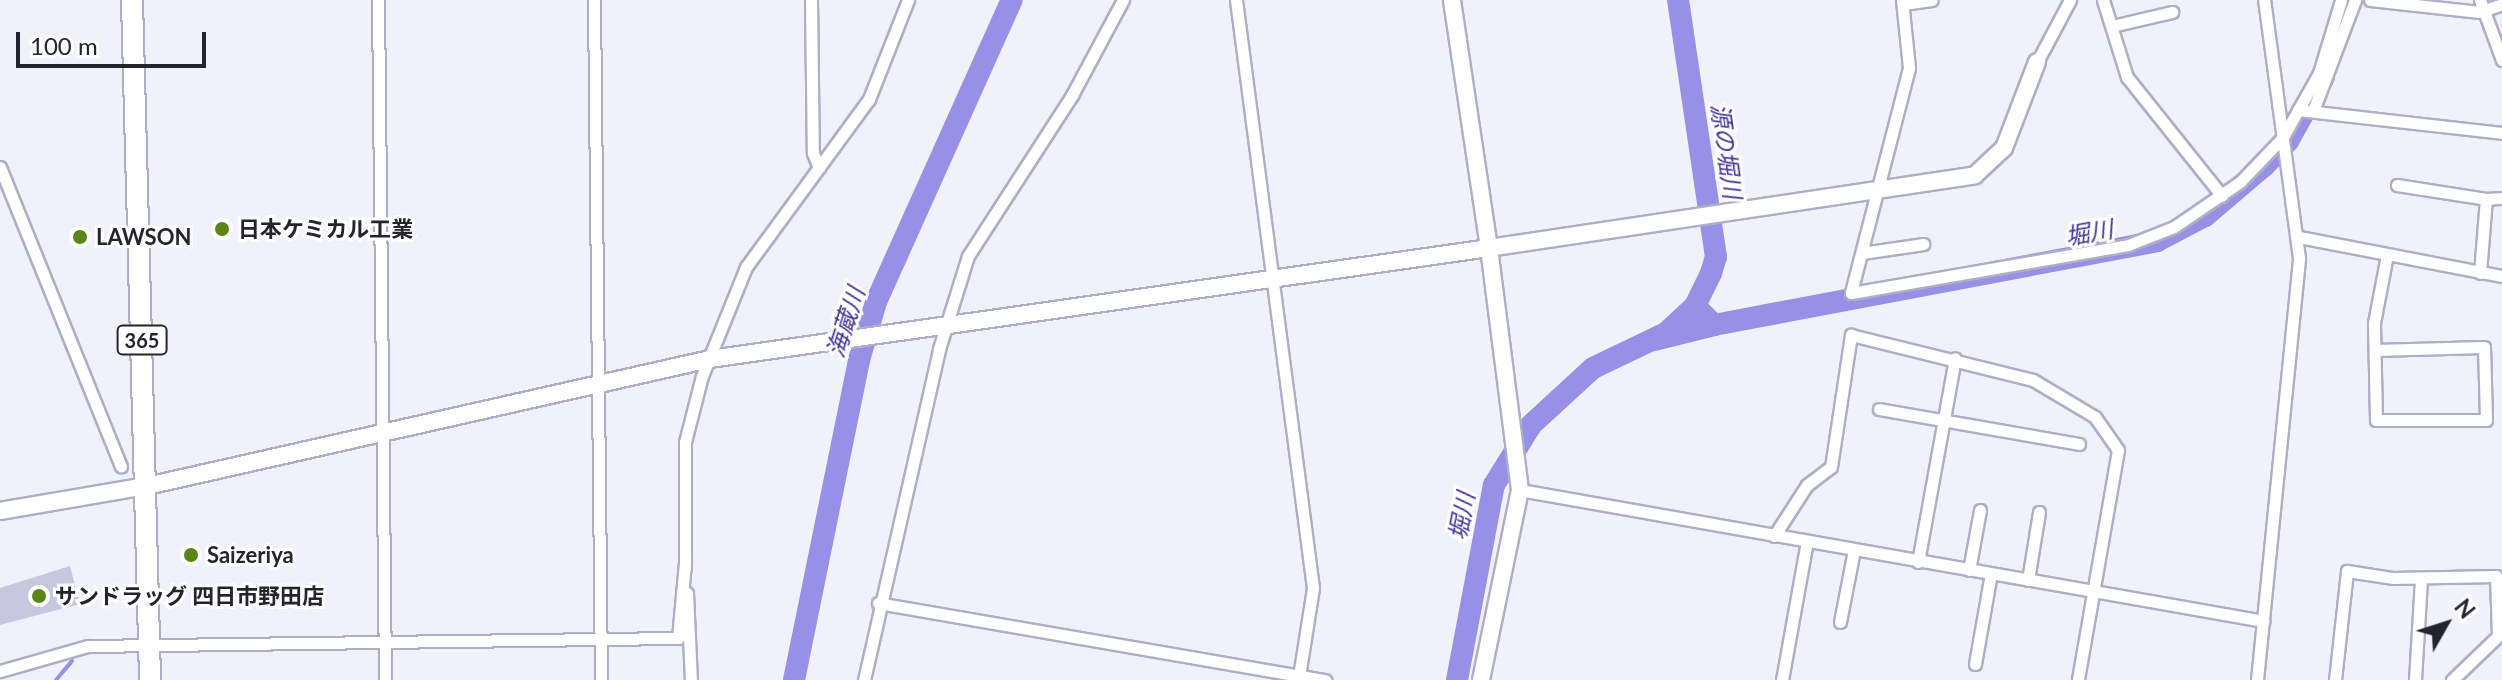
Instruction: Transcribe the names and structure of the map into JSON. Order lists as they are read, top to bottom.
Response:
{
  "streets": {
    "highway": ["365"]
  },
  "water": ["源の堀川", "堀川", "海蔵川"],
  "places": [
    "日本ケミカル工業",
    "LAWSON",
    "Saizeriya",
    "サンドラッグ 四日市野田店"
  ],
  "scale_bar": "100 m",
  "north": "top right"
}
